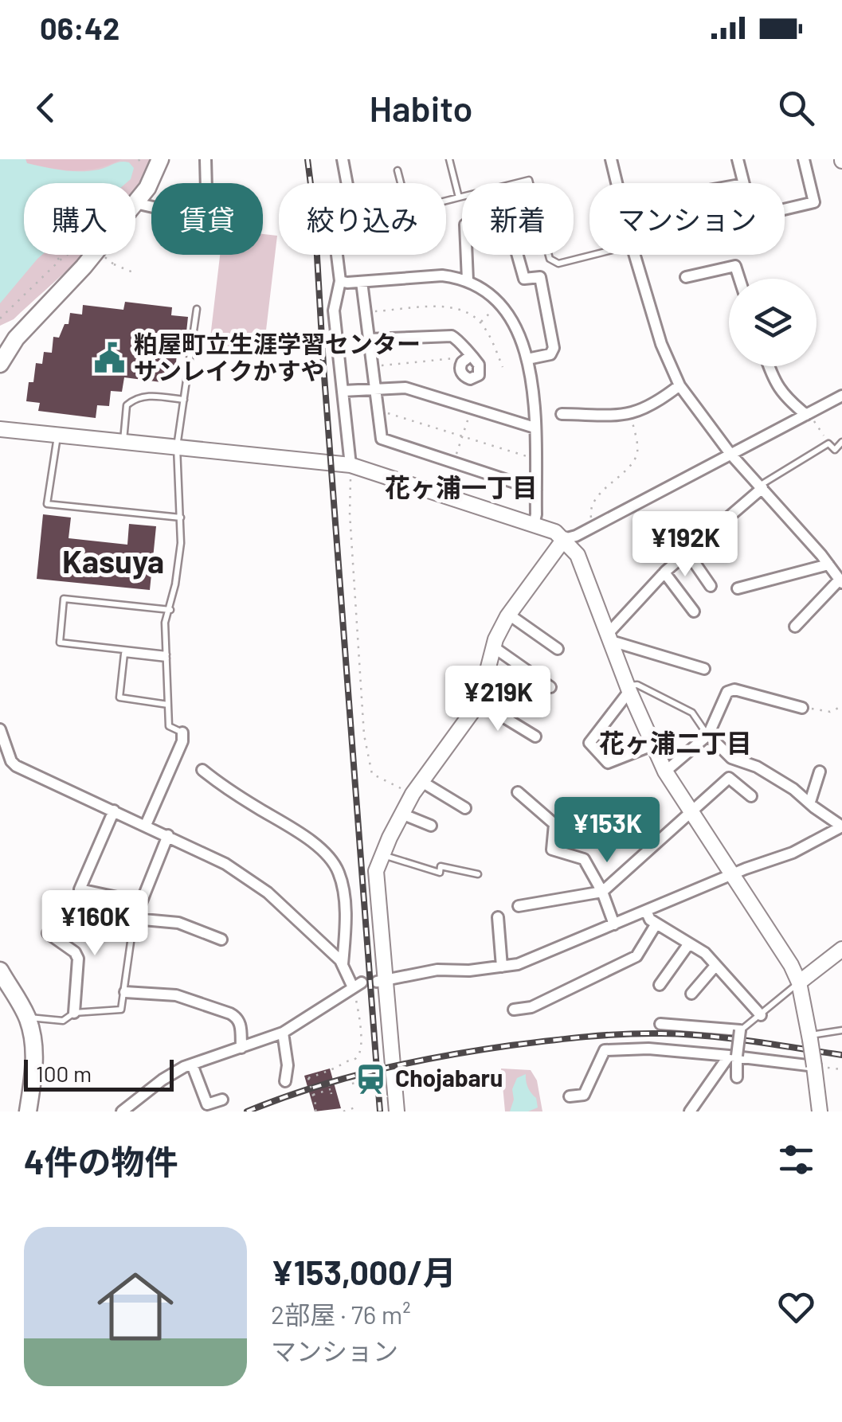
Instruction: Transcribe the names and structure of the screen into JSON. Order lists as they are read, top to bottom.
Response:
{
  "districts": ["花ヶ浦一丁目", "Kasuya", "花ヶ浦二丁目"],
  "places": {
    "public building": ["粕屋町立生涯学習センター サンレイクかすや"],
    "station": ["Chojabaru"]
  },
  "scale_bar": "100 m",
  "page": {
    "status": "06:42",
    "header": "Habito",
    "chip": [
      "購入",
      "賃貸",
      "絞り込み",
      "新着",
      "マンション"
    ],
    "price": [
      "¥192K",
      "¥219K",
      "¥153K",
      "¥160K"
    ],
    "scale": "100 m",
    "heading": "4件の物件",
    "list": [
      {
        "name": "¥153,000/月",
        "note": "2部屋 · 76 m² · マンション"
      }
    ]
  }
}
